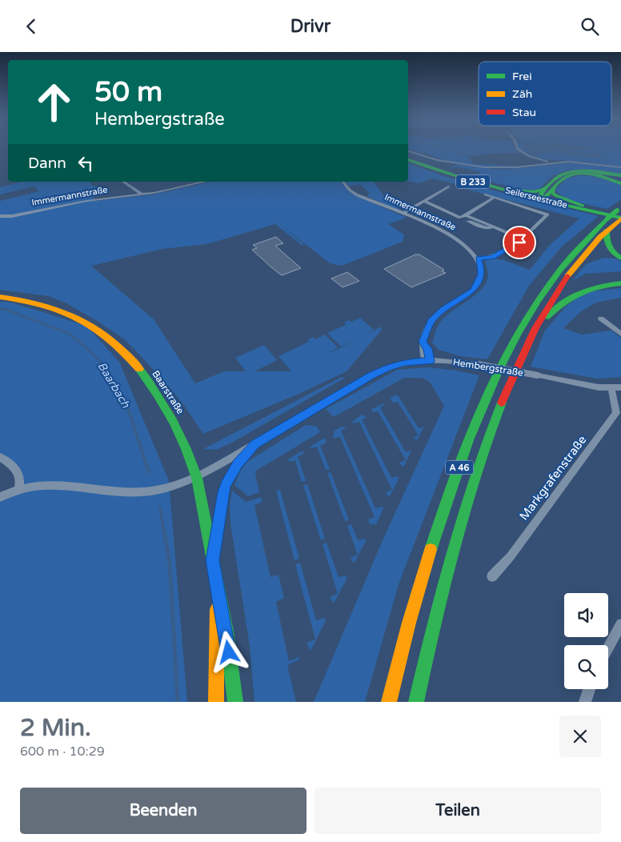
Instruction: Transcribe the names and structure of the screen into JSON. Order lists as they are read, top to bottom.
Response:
{
  "streets": {
    "main road": [
      "B 233",
      "Seilerseestraße",
      "Baarstraße",
      "A 46"
    ],
    "street": ["Immermannstraße", "Hembergstraße", "Markgrafenstraße"]
  },
  "crossings": [
    ["Seilerseestraße", "A 46"],
    ["Hembergstraße", "Baarstraße"],
    ["Hembergstraße", "Markgrafenstraße"]
  ],
  "water": ["Baarbach"],
  "legend": ["Frei", "Zäh", "Stau"],
  "page": {
    "header": "Drivr",
    "turn": ["50 m", "Hembergstraße"],
    "then": "Dann",
    "heading": ["2 Min.", "600 m · 10:29"],
    "buttons": ["Beenden", "Teilen"]
  }
}
